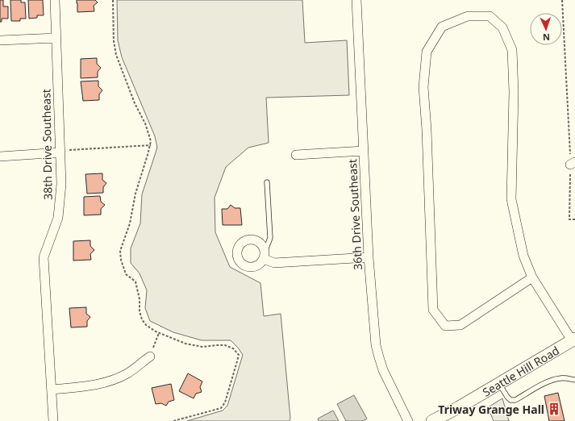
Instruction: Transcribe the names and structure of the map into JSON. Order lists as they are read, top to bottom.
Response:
{
  "streets": {
    "main road": ["Seattle Hill Road"],
    "street": ["38th Drive Southeast", "36th Drive Southeast"]
  },
  "places": {
    "building": ["Triway Grange Hall"]
  },
  "north": "bottom"
}
